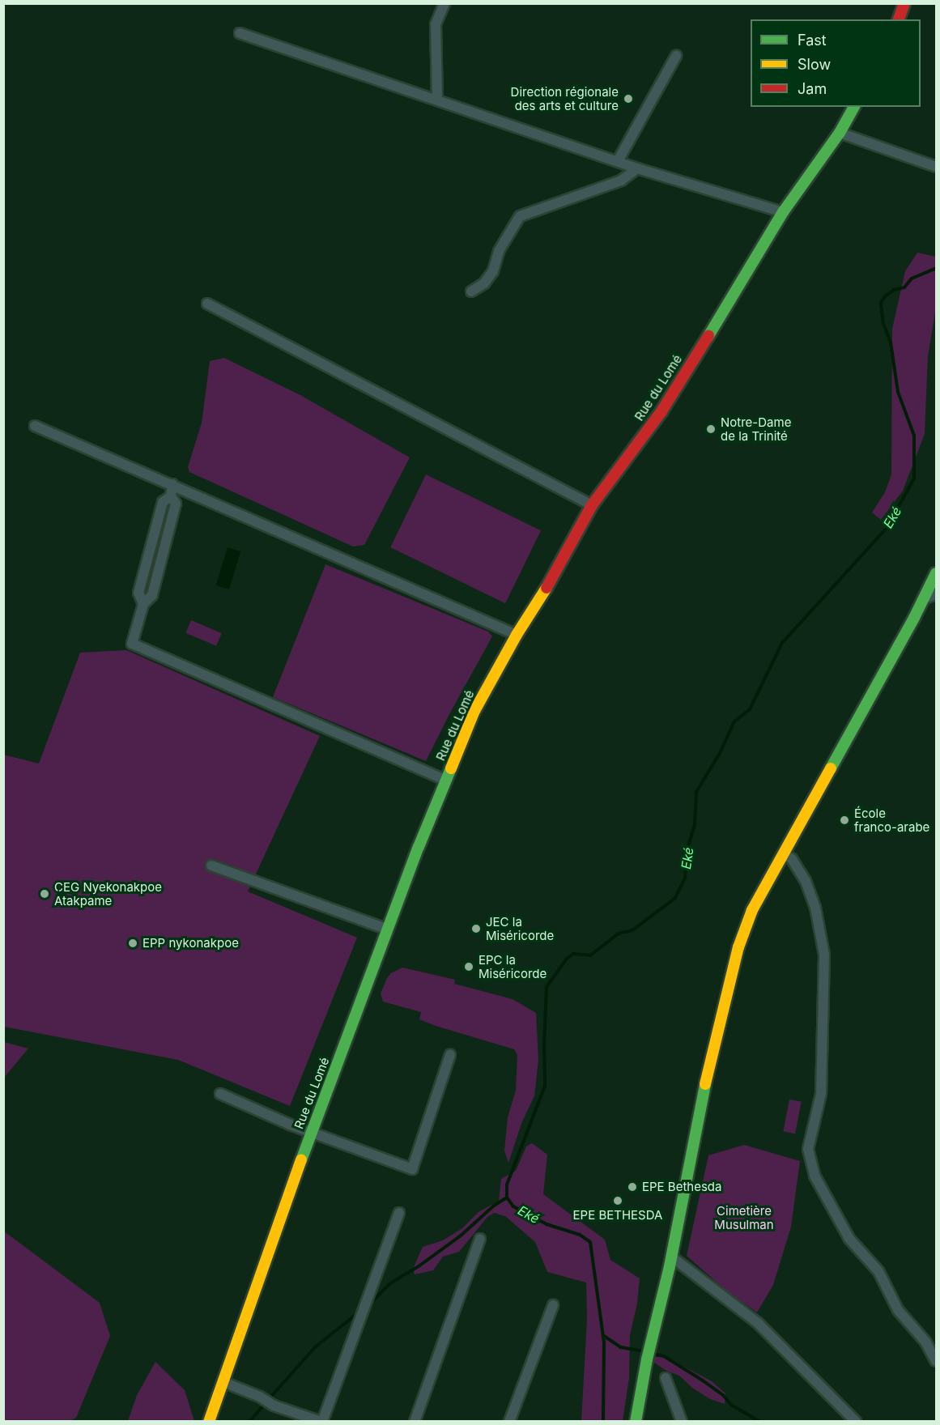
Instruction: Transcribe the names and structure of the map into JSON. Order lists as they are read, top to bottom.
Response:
{
  "streets": {
    "main road": ["Rue du Lomé"]
  },
  "water": ["Eké"],
  "parks": ["Cimetière Musulman"],
  "places": [
    "Direction régionale des arts et culture",
    "Notre-Dame de la Trinité",
    "École franco-arabe",
    "CEG Nyekonakpoe Atakpame",
    "JEC la Miséricorde",
    "EPP nykonakpoe",
    "EPC la Miséricorde",
    "EPE Bethesda",
    "EPE BETHESDA"
  ],
  "legend": ["Fast", "Slow", "Jam"]
}
